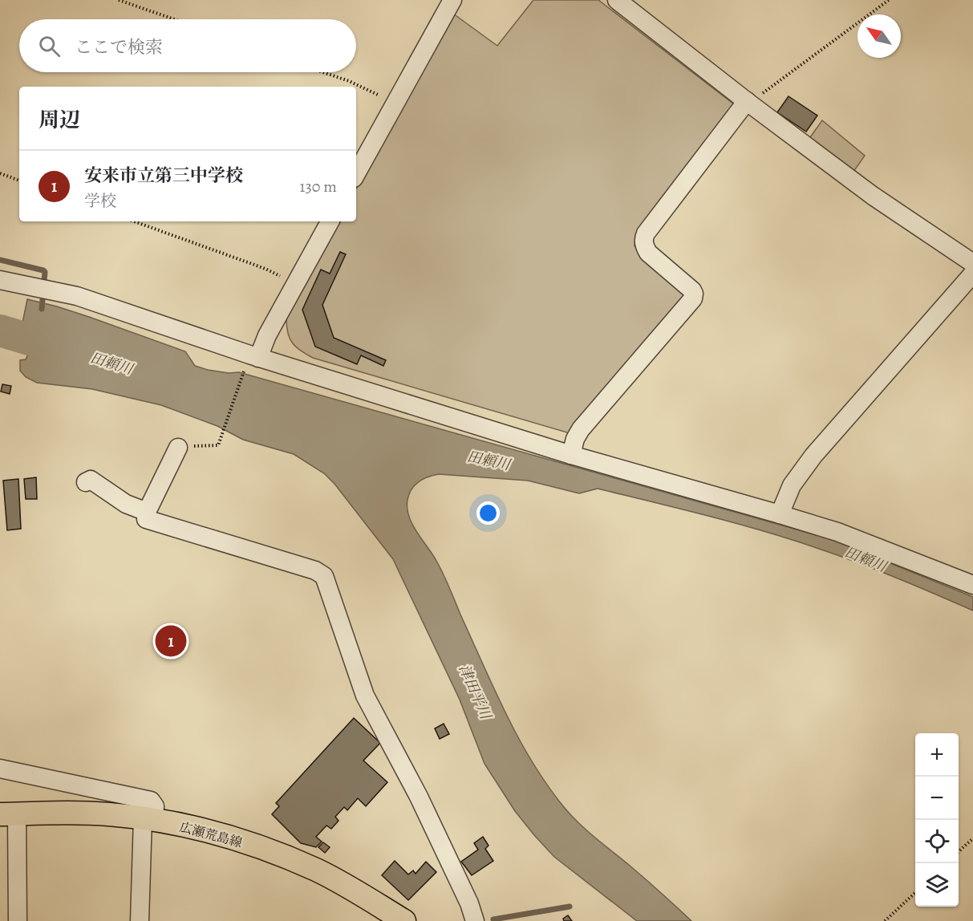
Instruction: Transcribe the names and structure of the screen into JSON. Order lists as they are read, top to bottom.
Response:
{
  "streets": {
    "main road": ["広瀬荒島線"]
  },
  "water": ["田頼川", "津田平川"],
  "north": "top left",
  "page": {
    "search": "ここで検索",
    "heading": "周辺",
    "list": [
      {
        "mark": "1",
        "name": "安来市立第三中学校",
        "note": "学校",
        "value": "130 m"
      }
    ],
    "pins": "1",
    "map_buttons": ["+", "−"]
  }
}
